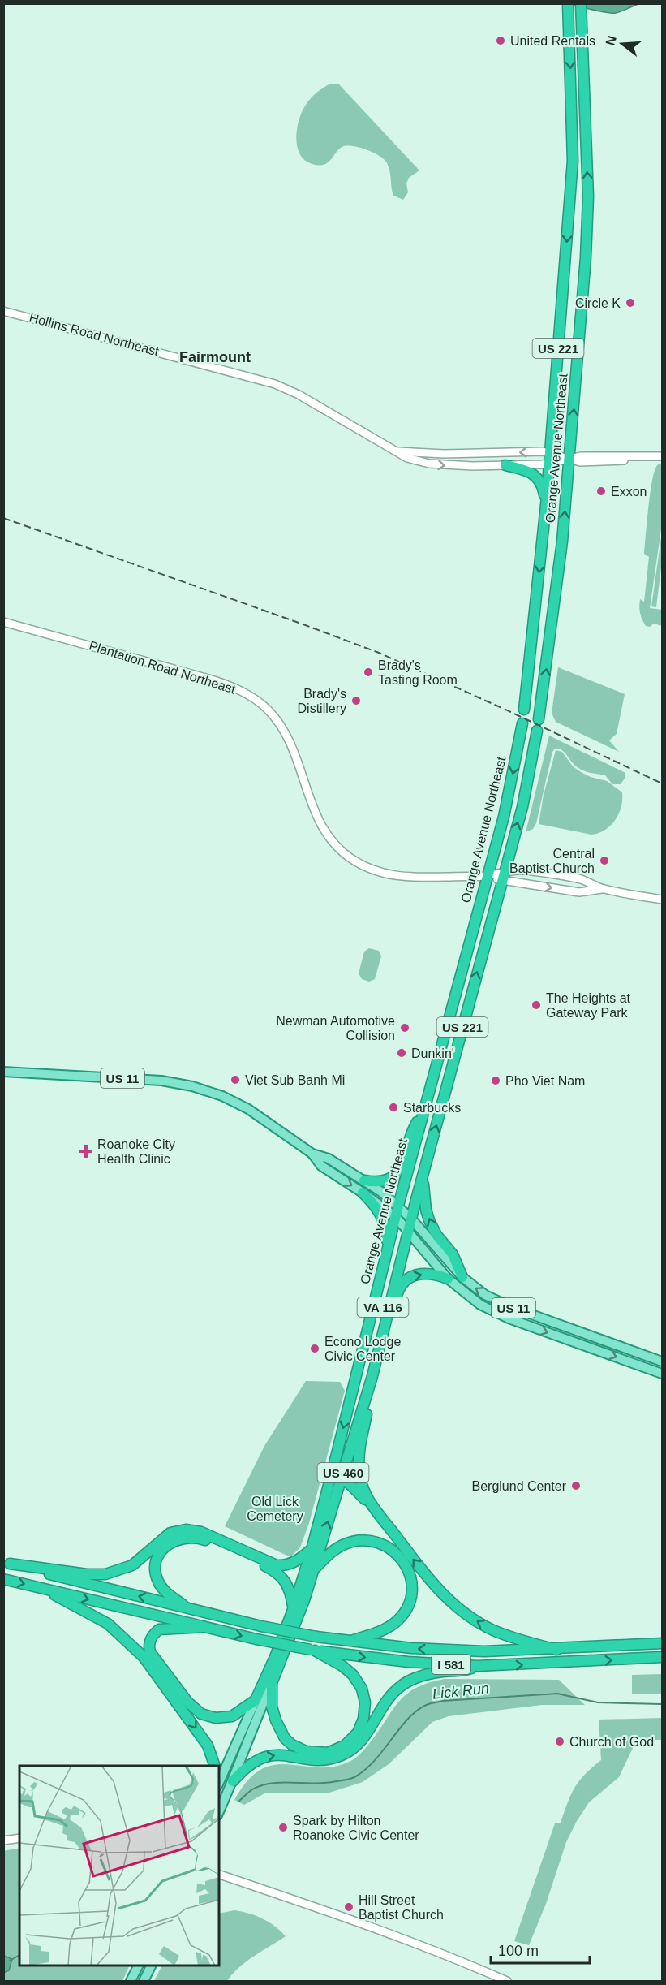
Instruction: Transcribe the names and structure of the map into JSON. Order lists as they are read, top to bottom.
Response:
{
  "streets": {
    "highway": [
      "US 221",
      "Orange Avenue Northeast",
      "VA 116",
      "US 460",
      "I 581"
    ],
    "main road": ["Hollins Road Northeast", "Plantation Road Northeast", "US 11"]
  },
  "crossings": [
    ["Hollins Road Northeast", "Orange Avenue Northeast"],
    ["US 221", "Plantation Road Northeast"],
    ["US 221", "US 11"],
    ["US 221", "VA 116"],
    ["US 221", "US 460"],
    ["Orange Avenue Northeast", "Plantation Road Northeast"],
    ["Orange Avenue Northeast", "US 11"],
    ["Orange Avenue Northeast", "US 460"],
    ["US 11", "VA 116"],
    ["US 11", "US 460"],
    ["VA 116", "US 460"]
  ],
  "districts": ["Fairmount"],
  "water": ["Lick Run"],
  "parks": ["Old Lick Cemetery"],
  "places": {
    "other": [
      "United Rentals",
      "Circle K",
      "Exxon",
      "Brady's Tasting Room",
      "Brady's Distillery",
      "Central Baptist Church",
      "The Heights at Gateway Park",
      "Newman Automotive Collision",
      "Dunkin'",
      "Viet Sub Banh Mi",
      "Pho Viet Nam",
      "Starbucks",
      "Econo Lodge Civic Center",
      "Berglund Center",
      "Church of God",
      "Spark by Hilton Roanoke Civic Center",
      "Hill Street Baptist Church"
    ],
    "health": ["Roanoke City Health Clinic"]
  },
  "scale_bar": "100 m",
  "north": "left"
}
